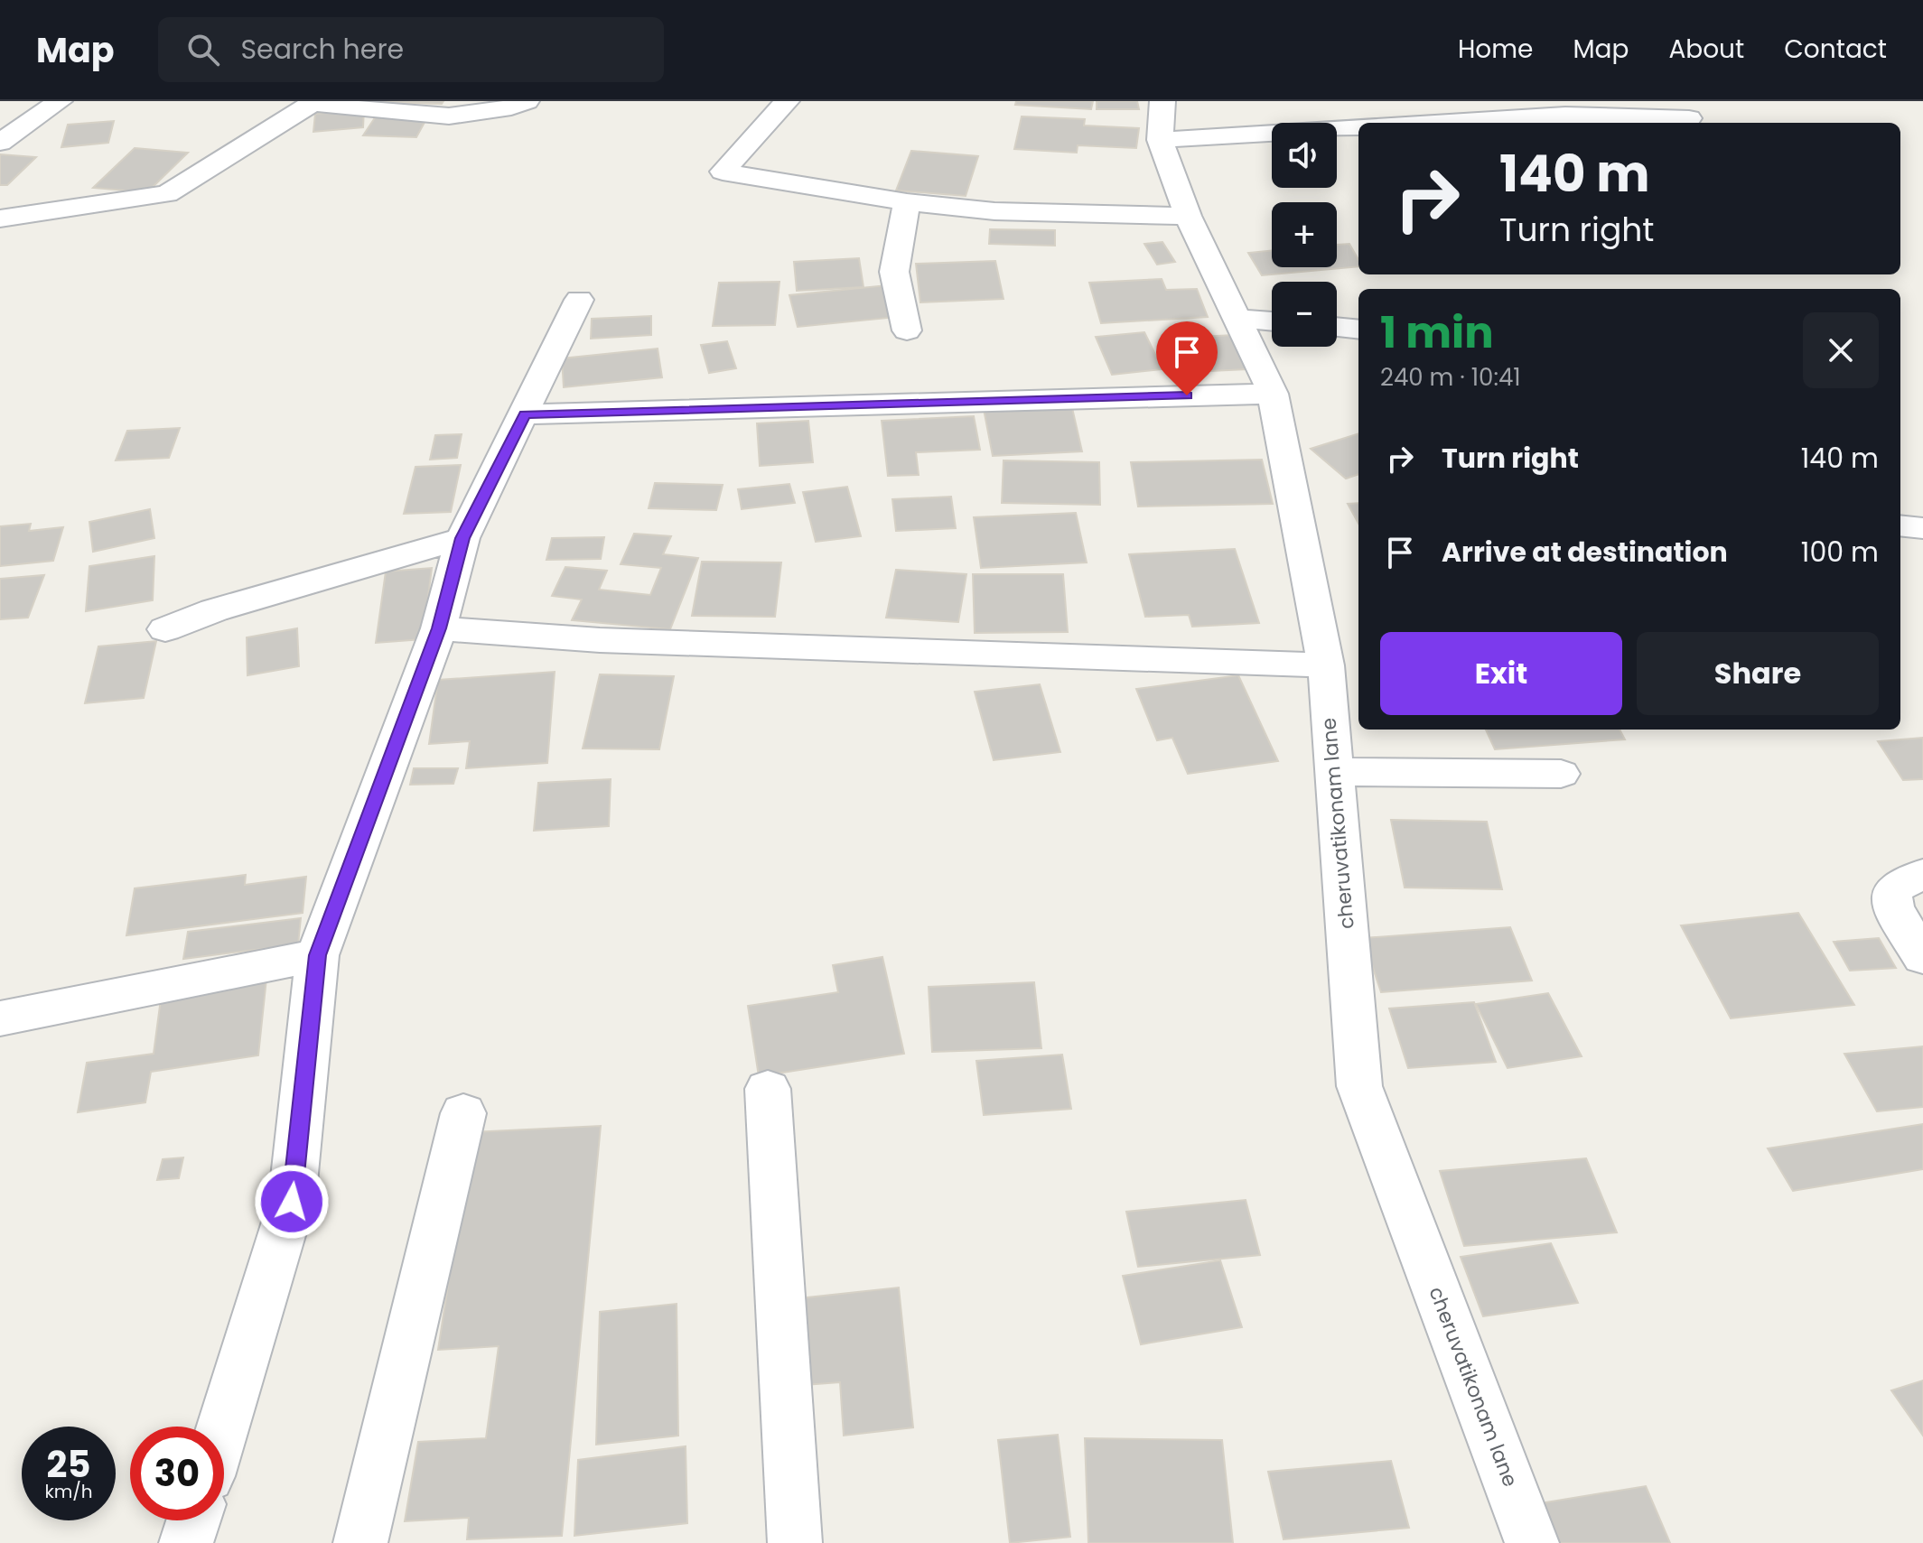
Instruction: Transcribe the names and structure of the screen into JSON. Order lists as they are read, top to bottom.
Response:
{
  "streets": {
    "street": ["cheruvatikonam lane"]
  },
  "page": {
    "header": "Map",
    "search": "Search here",
    "nav": [
      "Home",
      "Map",
      "About",
      "Contact"
    ],
    "map_buttons": ["+", "−"],
    "turn": ["140 m", "Turn right"],
    "heading": ["1 min", "240 m · 10:41"],
    "list": [
      {
        "name": "Turn right",
        "value": "140 m"
      },
      {
        "name": "Arrive at destination",
        "value": "100 m"
      }
    ],
    "buttons": ["Exit", "Share"],
    "speed": "25 km/h",
    "limit": "30"
  }
}
